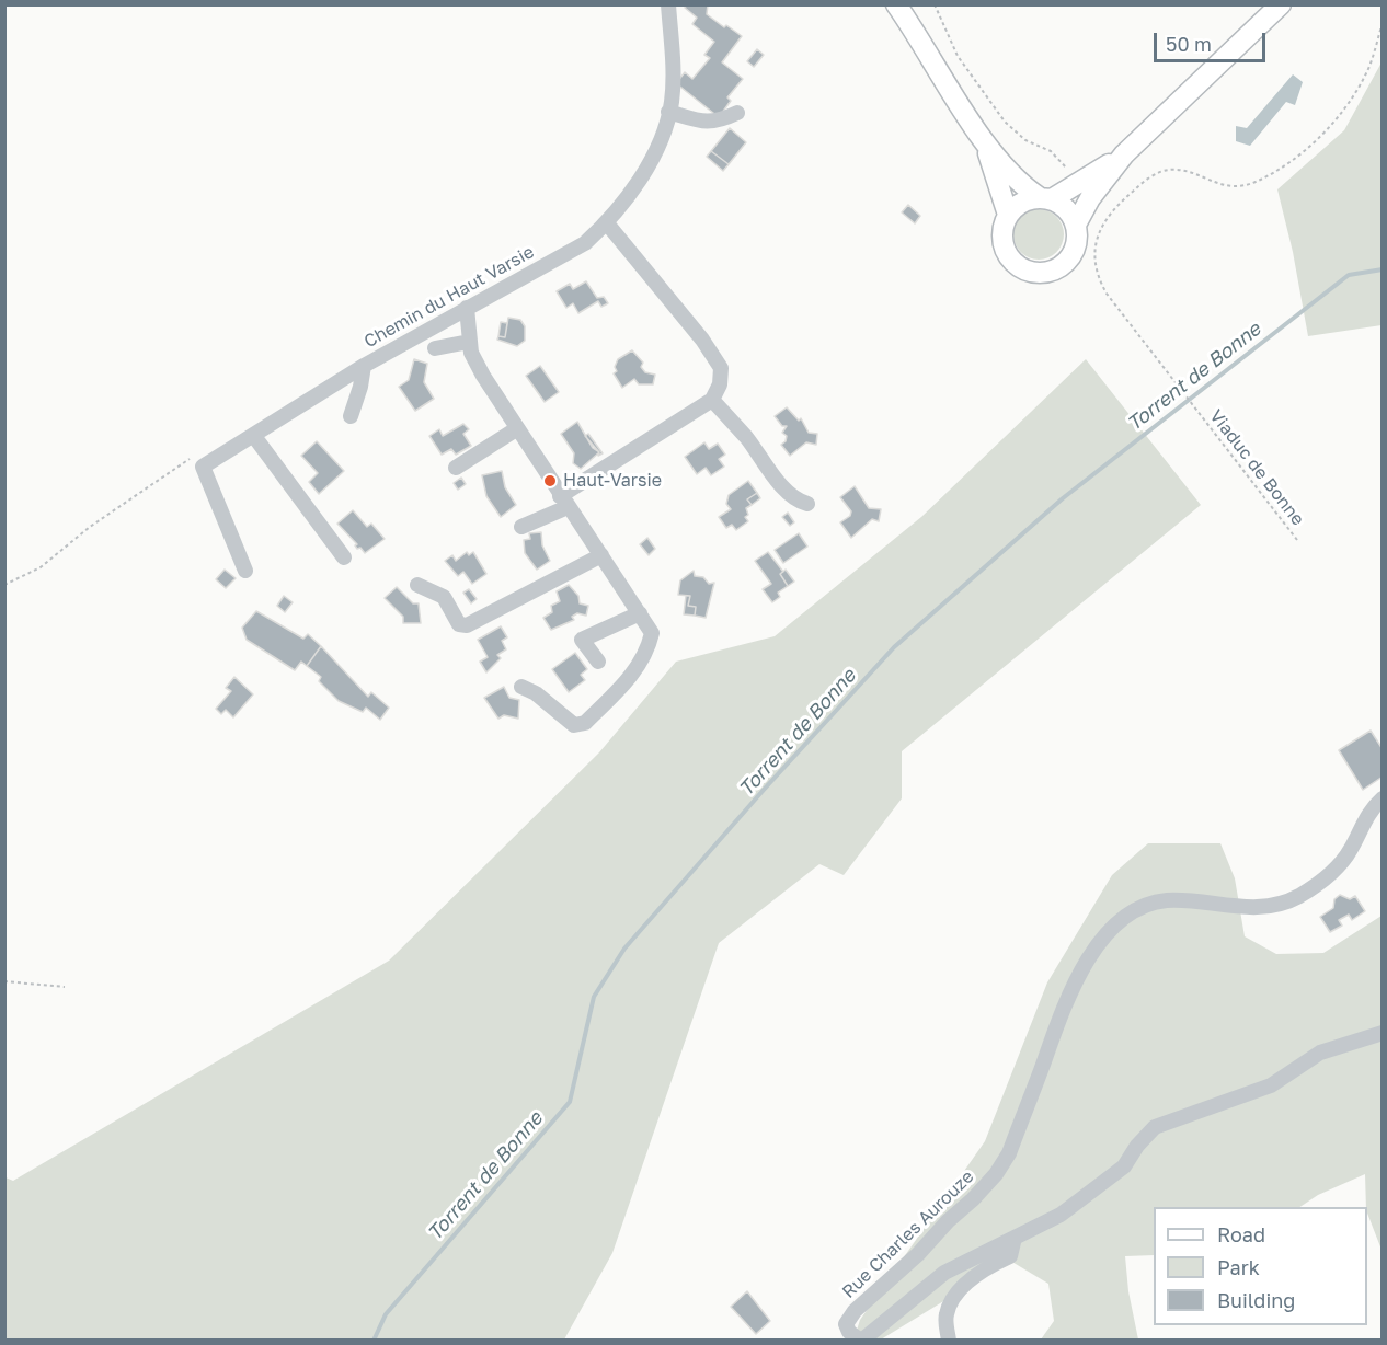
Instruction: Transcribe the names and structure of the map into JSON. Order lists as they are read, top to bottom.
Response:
{
  "streets": {
    "street": ["Chemin du Haut Varsie", "Rue Charles Aurouze"],
    "path": ["Viaduc de Bonne"]
  },
  "water": ["Torrent de Bonne"],
  "places": ["Haut-Varsie"],
  "legend": ["Road", "Park", "Building"],
  "scale_bar": "50 m"
}
